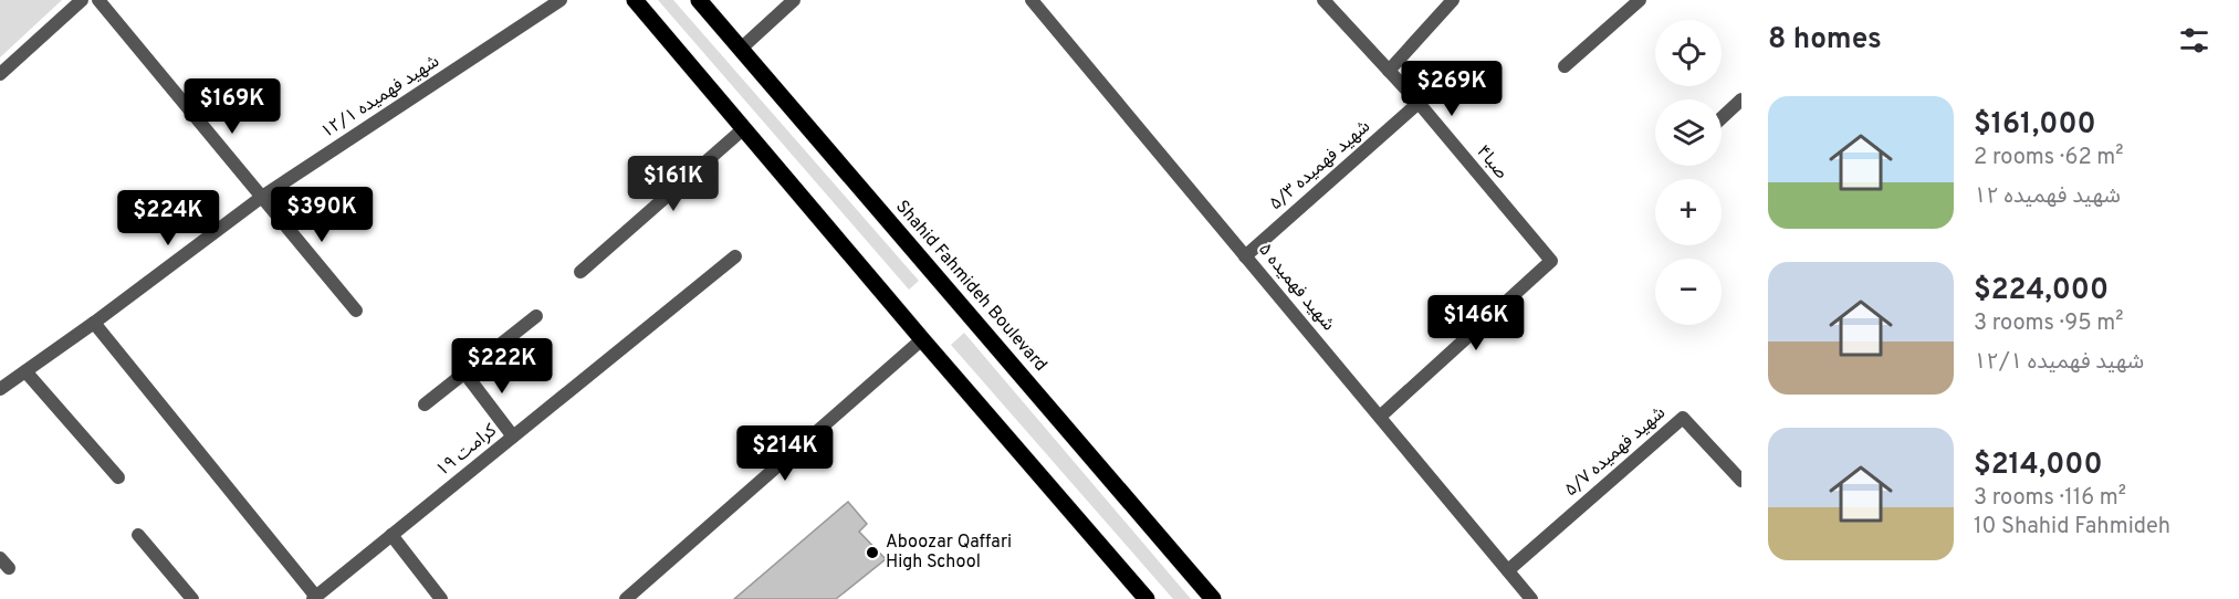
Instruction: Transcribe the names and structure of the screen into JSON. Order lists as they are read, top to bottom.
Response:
{
  "streets": {
    "main road": ["Shahid Fahmideh Boulevard"],
    "street": [
      "شهید فهمیده ۱۲/۱",
      "صبا۴",
      "شهید فهمیده ۵/۳",
      "شهید فهمیده ۵",
      "کرامت ۱۹",
      "شهید فهمیده ۵/۷"
    ]
  },
  "crossings": [
    ["صبا۴", "شهید فهمیده ۵/۳"],
    ["صبا۴", "شهید فهمیده ۵"],
    ["شهید فهمیده ۵/۳", "شهید فهمیده ۵"],
    ["شهید فهمیده ۵", "شهید فهمیده ۵/۷"]
  ],
  "places": ["Aboozar Qaffari High School"],
  "page": {
    "heading": "8 homes",
    "map_buttons": ["+", "−"],
    "price": [
      "$269K",
      "$169K",
      "$161K",
      "$390K",
      "$224K",
      "$146K",
      "$222K",
      "$214K"
    ],
    "list": [
      {
        "name": "$161,000",
        "note": "2 rooms · 62 m² · شهید فهمیده ۱۲"
      },
      {
        "name": "$224,000",
        "note": "3 rooms · 95 m² · شهید فهمیده ۱۲/۱"
      },
      {
        "name": "$214,000",
        "note": "3 rooms · 116 m² · 10 Shahid Fahmideh"
      }
    ]
  }
}
